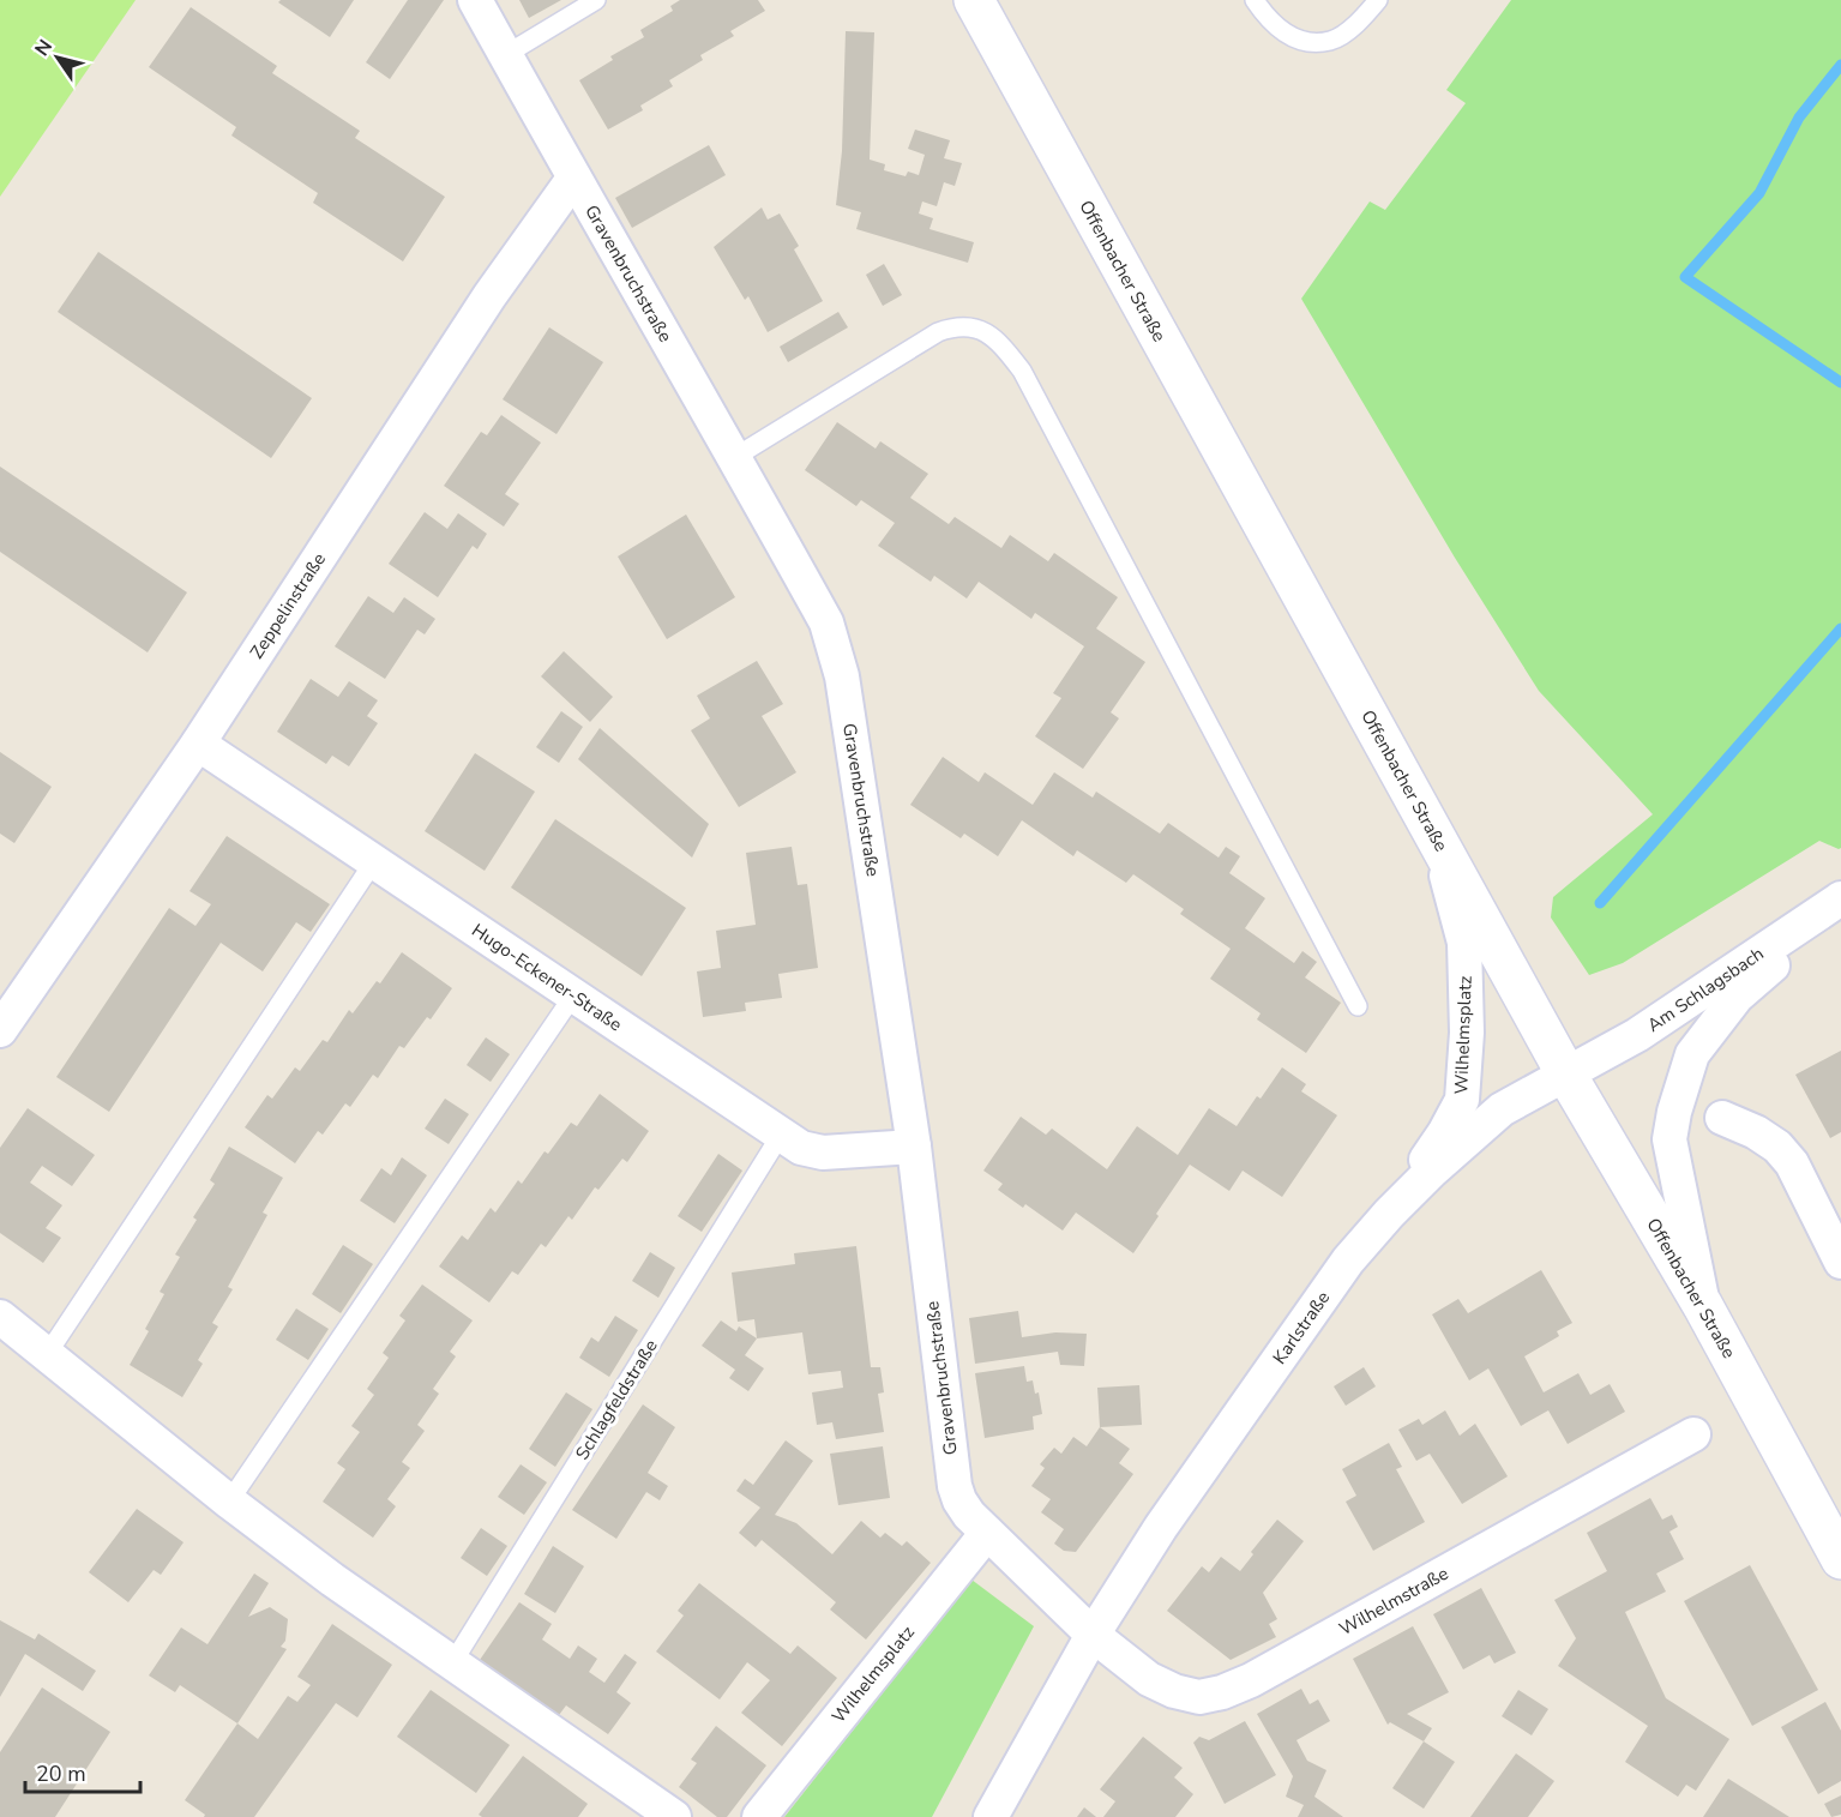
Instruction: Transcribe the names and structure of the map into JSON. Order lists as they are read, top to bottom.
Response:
{
  "streets": {
    "street": [
      "Offenbacher Straße",
      "Gravenbruchstraße",
      "Zeppelinstraße",
      "Hugo-Eckener-Straße",
      "Am Schlagsbach",
      "Wilhelmsplatz",
      "Karlstraße",
      "Wilhelmstraße"
    ],
    "lane": ["Schlagfeldstraße"]
  },
  "crossings": [
    ["Offenbacher Straße", "Am Schlagsbach"],
    ["Offenbacher Straße", "Wilhelmsplatz"],
    ["Offenbacher Straße", "Karlstraße"],
    ["Gravenbruchstraße", "Zeppelinstraße"],
    ["Gravenbruchstraße", "Hugo-Eckener-Straße"],
    ["Gravenbruchstraße", "Wilhelmsplatz"],
    ["Gravenbruchstraße", "Karlstraße"],
    ["Gravenbruchstraße", "Wilhelmstraße"],
    ["Zeppelinstraße", "Hugo-Eckener-Straße"],
    ["Hugo-Eckener-Straße", "Schlagfeldstraße"],
    ["Am Schlagsbach", "Karlstraße"],
    ["Wilhelmsplatz", "Karlstraße"],
    ["Karlstraße", "Wilhelmstraße"]
  ],
  "scale_bar": "20 m",
  "north": "top left"
}
